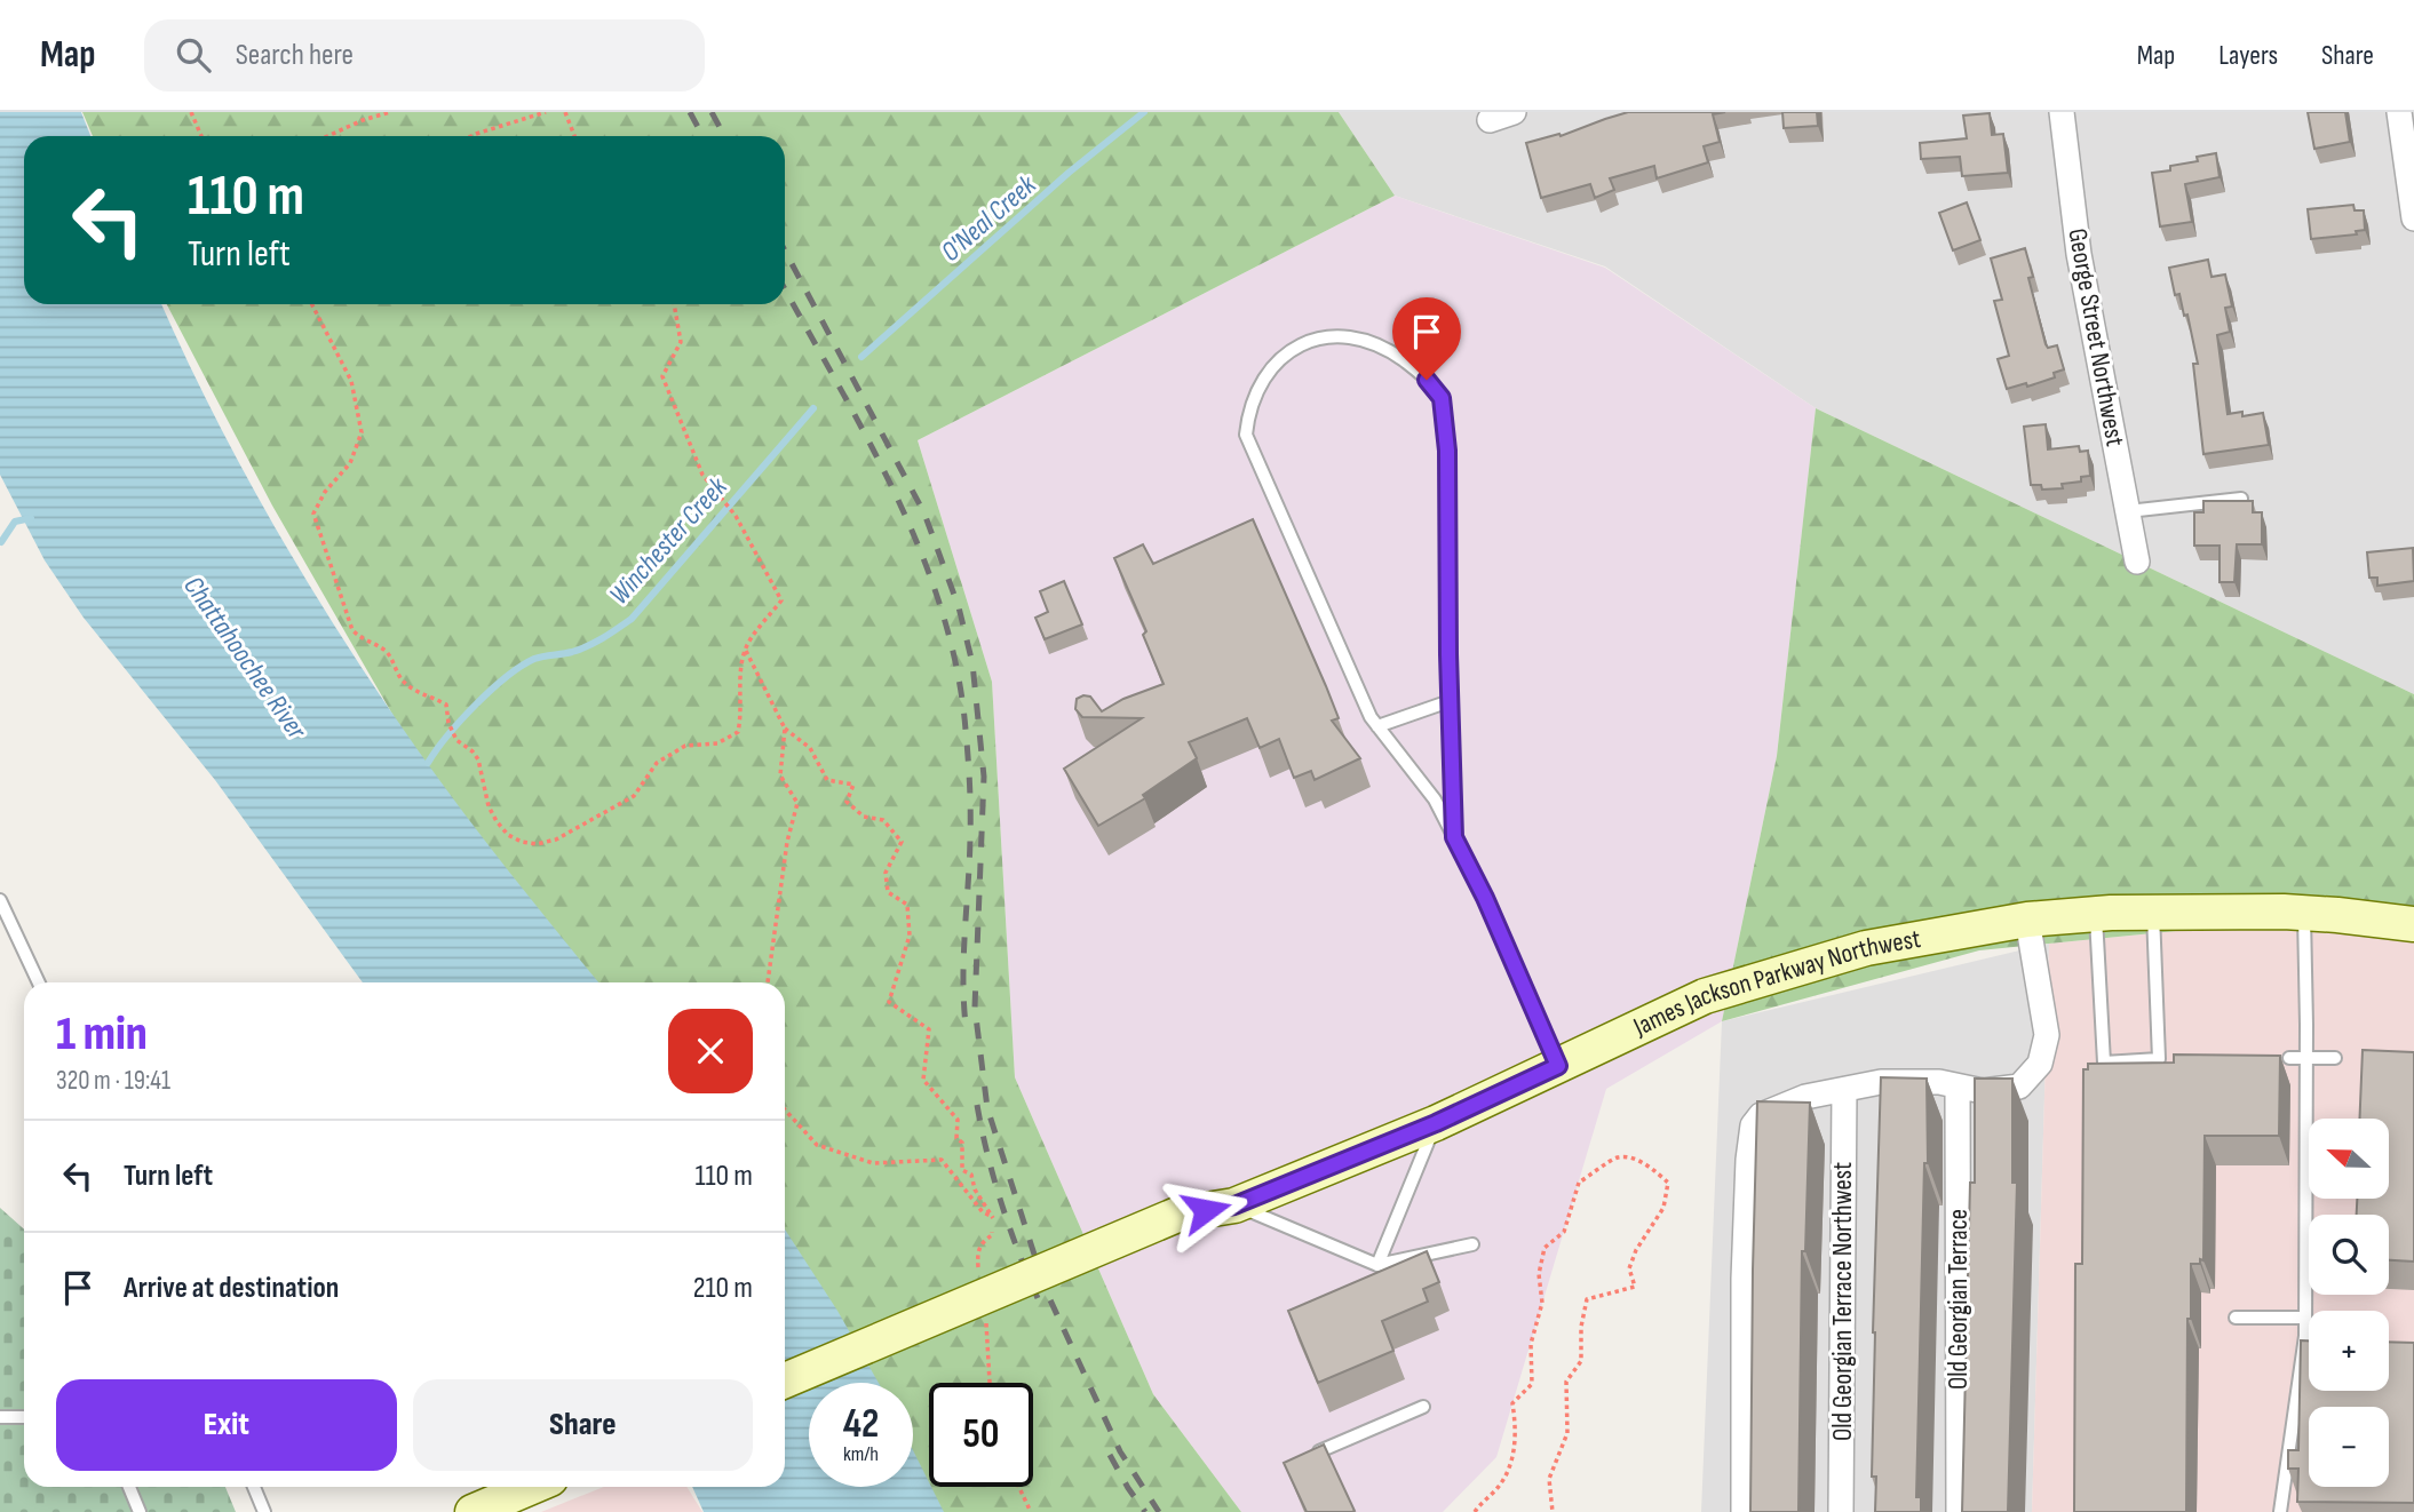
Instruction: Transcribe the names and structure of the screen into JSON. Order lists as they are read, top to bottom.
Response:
{
  "streets": {
    "main road": ["James Jackson Parkway Northwest"],
    "street": ["George Street Northwest", "Old Georgian Terrace", "Old Georgian Terrace Northwest"]
  },
  "water": ["O'Neal Creek", "Winchester Creek", "Chattahoochee River"],
  "north": "left",
  "page": {
    "header": "Map",
    "search": "Search here",
    "nav": ["Map", "Layers", "Share"],
    "turn": ["110 m", "Turn left"],
    "heading": ["1 min", "320 m · 19:41"],
    "map_buttons": ["+", "−"],
    "list": [
      {
        "name": "Turn left",
        "value": "110 m"
      },
      {
        "name": "Arrive at destination",
        "value": "210 m"
      }
    ],
    "buttons": ["Exit", "Share"],
    "speed": "42 km/h",
    "limit": "50"
  }
}
